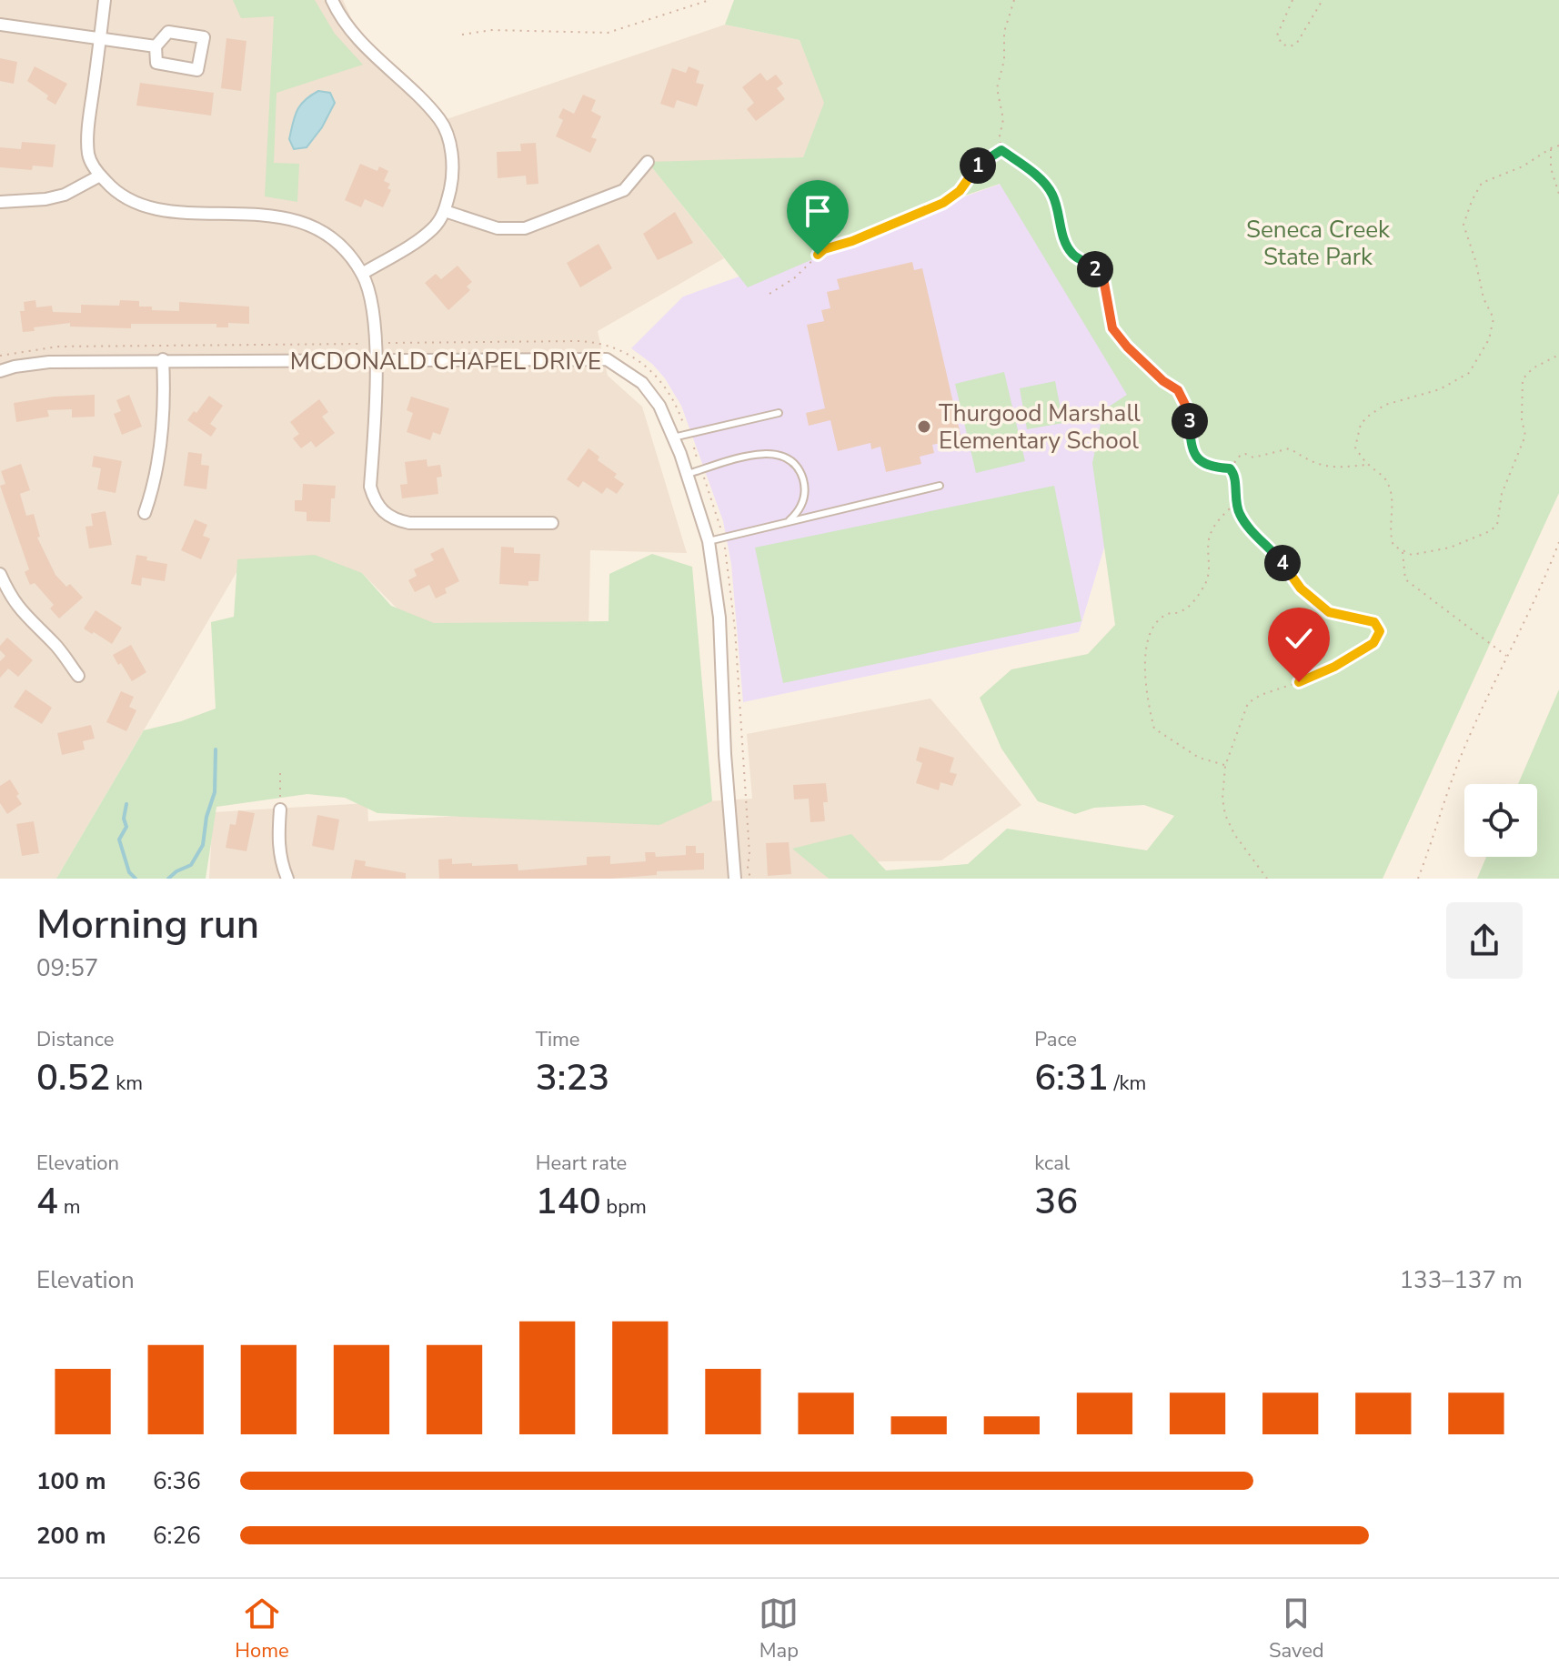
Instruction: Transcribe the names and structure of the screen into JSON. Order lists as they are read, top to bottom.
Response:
{
  "streets": {
    "street": ["MCDONALD CHAPEL DRIVE"]
  },
  "parks": ["Seneca Creek State Park"],
  "places": ["Thurgood Marshall Elementary School"],
  "page": {
    "pins": [
      "1",
      "2",
      "3",
      "4"
    ],
    "heading": ["Morning run", "09:57"],
    "stats": [
      ["Distance", "0.52 km"],
      ["Time", "3:23"],
      ["Pace", "6:31 /km"],
      ["Elevation", "4 m"],
      ["Heart rate", "140 bpm"],
      ["kcal", "36"]
    ],
    "chart": ["Elevation", "133–137 m"],
    "list": [
      {
        "name": "100 m",
        "note": "6:36"
      },
      {
        "name": "200 m",
        "note": "6:26"
      }
    ],
    "tabs": ["Home", "Map", "Saved"]
  }
}
